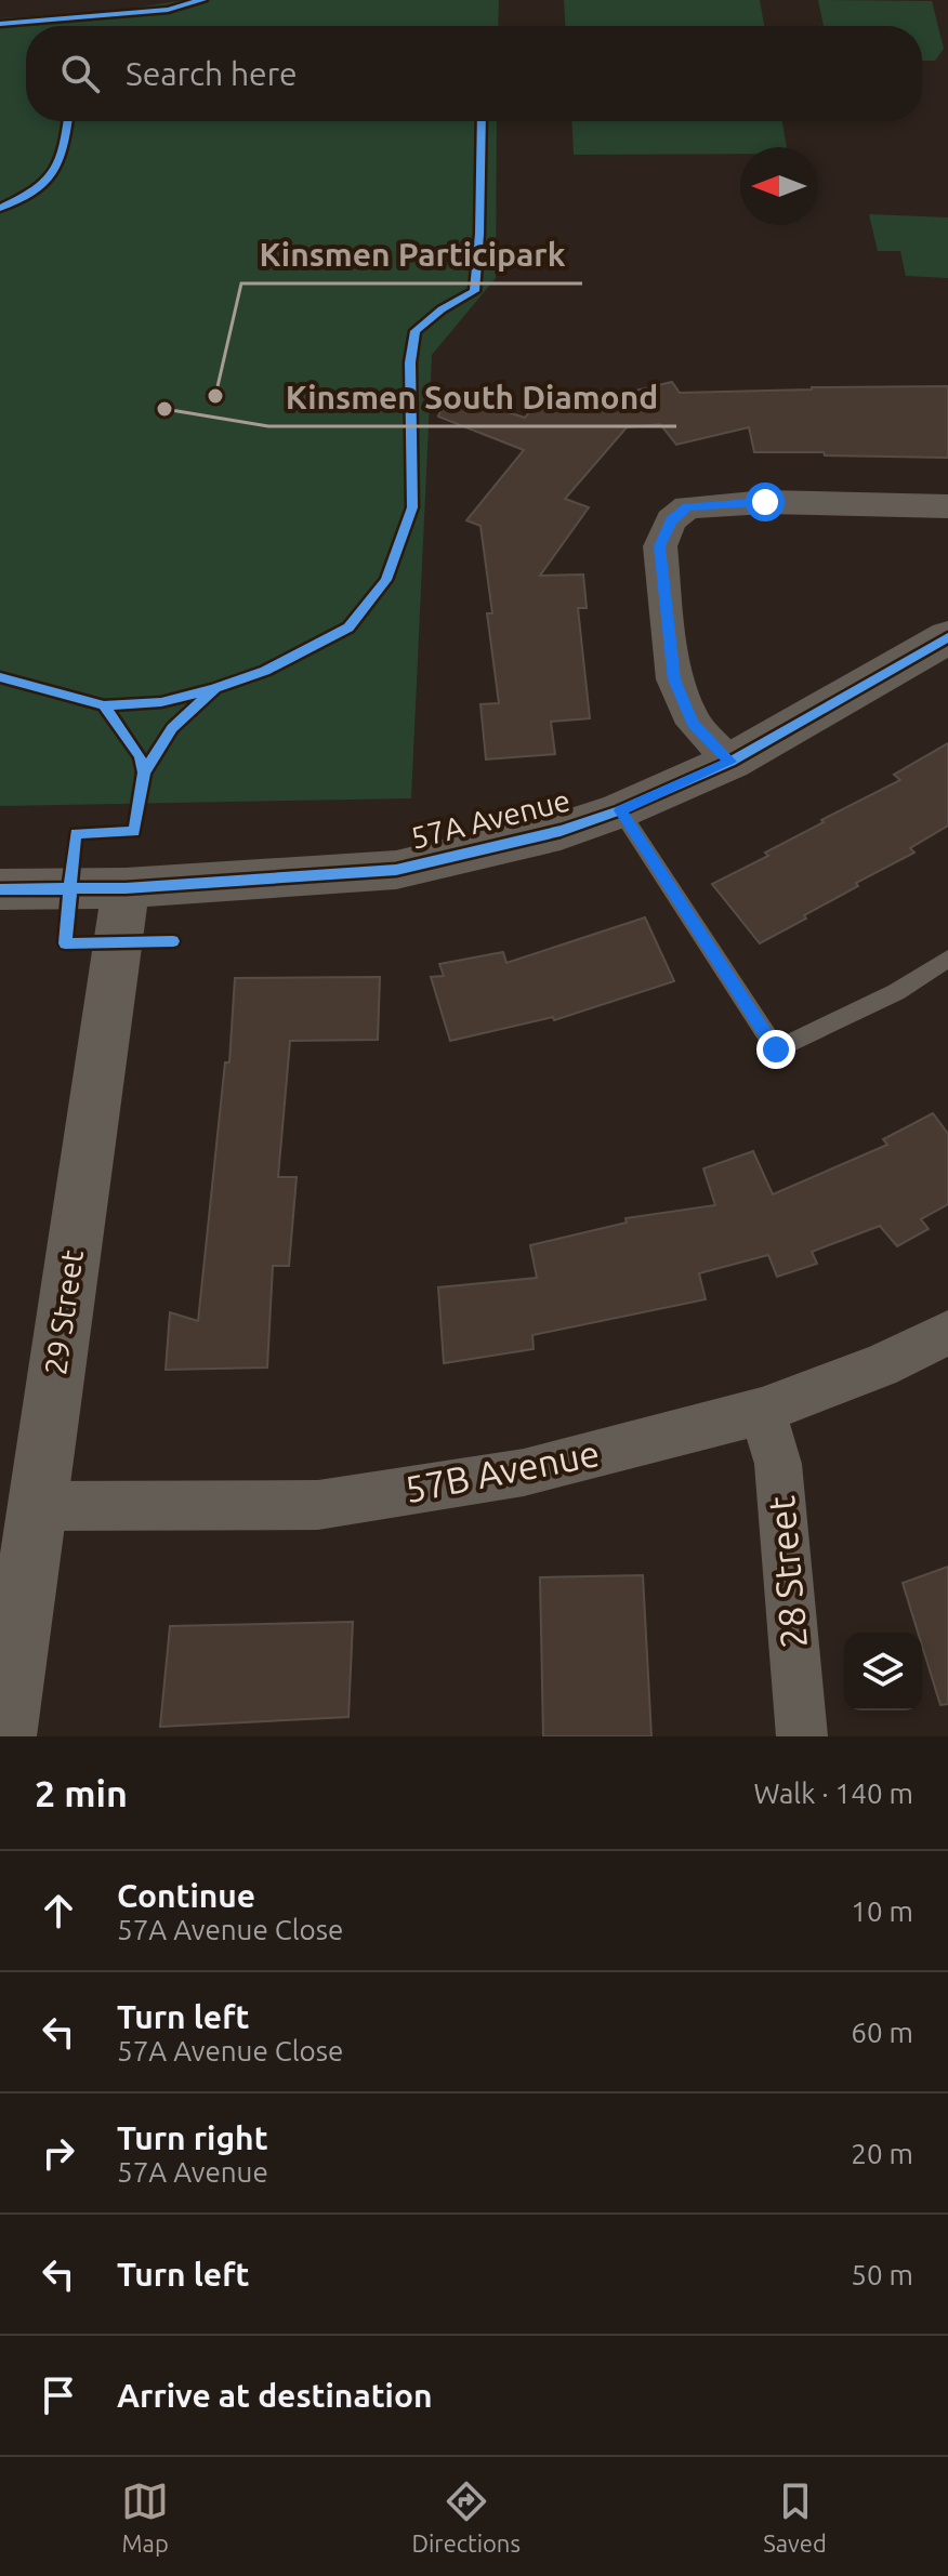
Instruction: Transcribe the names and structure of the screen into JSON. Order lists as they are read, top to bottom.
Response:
{
  "streets": {
    "street": [
      "57A Avenue",
      "29 Street",
      "57B Avenue",
      "28 Street"
    ]
  },
  "crossings": [
    ["57A Avenue", "29 Street"],
    ["29 Street", "57B Avenue"],
    ["57B Avenue", "28 Street"]
  ],
  "places": ["Kinsmen Participark", "Kinsmen South Diamond"],
  "north": "left",
  "page": {
    "search": "Search here",
    "heading": ["2 min", "Walk · 140 m"],
    "list": [
      ["Continue", "57A Avenue Close", "10 m"],
      ["Turn left", "57A Avenue Close", "60 m"],
      ["Turn right", "57A Avenue", "20 m"],
      ["Turn left", "50 m"],
      "Arrive at destination"
    ],
    "nav": ["Map", "Directions", "Saved"]
  }
}
